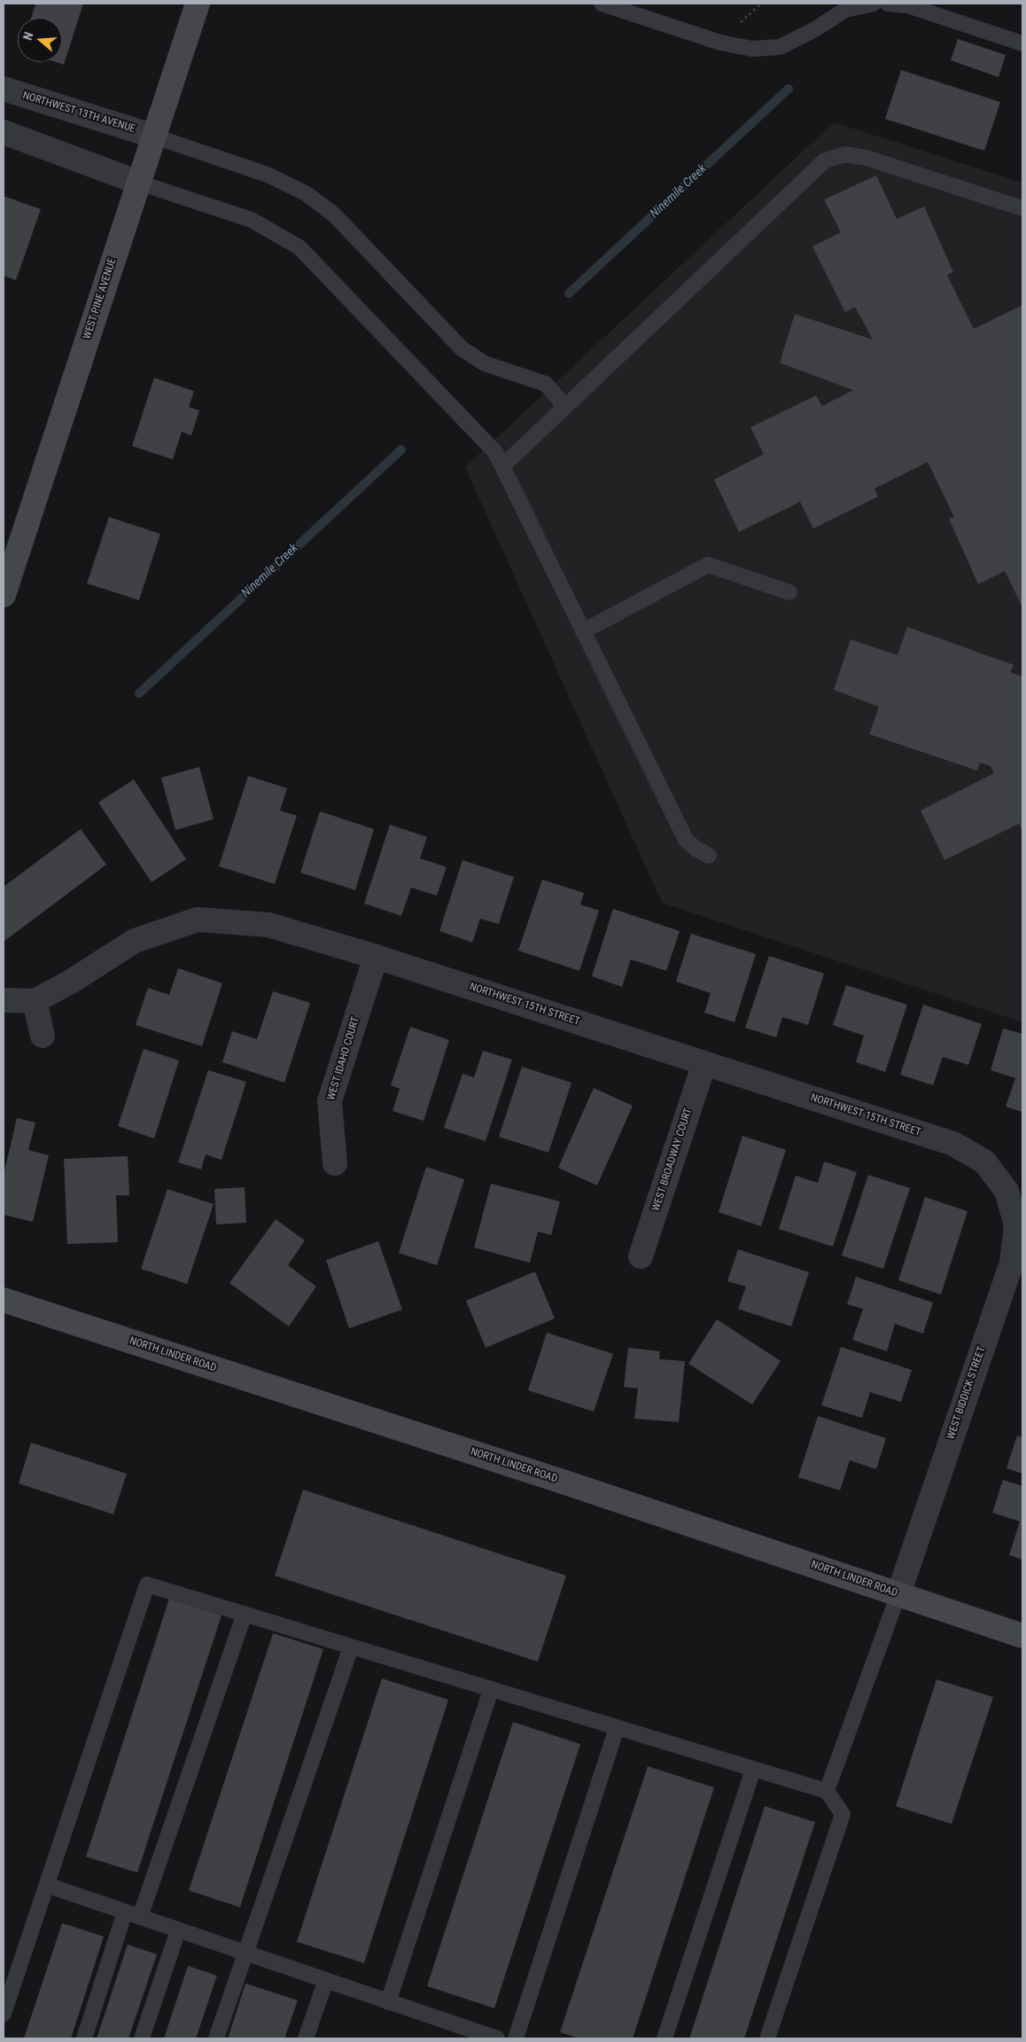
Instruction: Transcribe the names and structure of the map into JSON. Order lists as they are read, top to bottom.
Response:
{
  "streets": {
    "main road": ["WEST PINE AVENUE", "NORTH LINDER ROAD"],
    "street": [
      "NORTHWEST 13TH AVENUE",
      "NORTHWEST 15TH STREET",
      "WEST IDAHO COURT",
      "WEST BROADWAY COURT",
      "WEST BIDDICK STREET"
    ]
  },
  "crossings": [
    ["NORTHWEST 13TH AVENUE", "WEST PINE AVENUE"],
    ["NORTHWEST 15TH STREET", "WEST IDAHO COURT"],
    ["NORTHWEST 15TH STREET", "WEST BROADWAY COURT"],
    ["NORTHWEST 15TH STREET", "WEST BIDDICK STREET"],
    ["NORTH LINDER ROAD", "WEST BIDDICK STREET"]
  ],
  "water": ["Ninemile Creek"],
  "north": "left"
}
